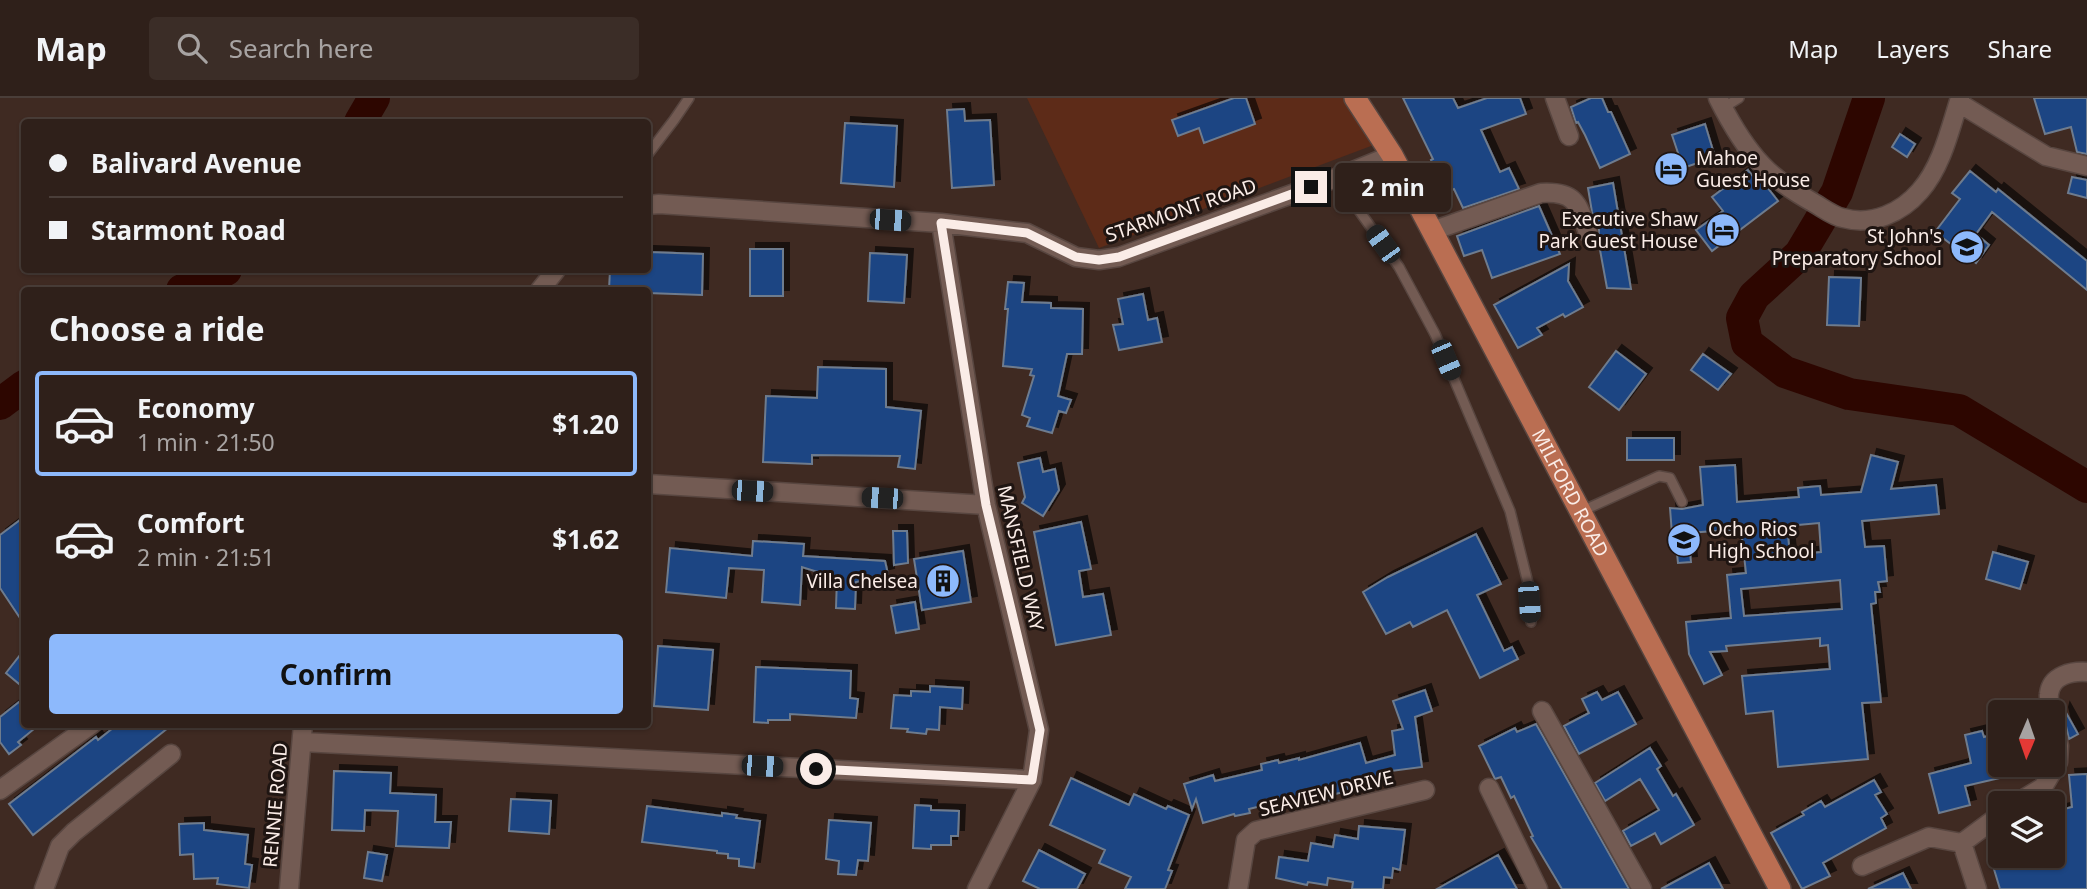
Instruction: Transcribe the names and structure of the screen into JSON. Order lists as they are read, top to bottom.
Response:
{
  "streets": {
    "main road": ["MILFORD ROAD"],
    "street": [
      "STARMONT ROAD",
      "MANSFIELD WAY",
      "SEAVIEW DRIVE",
      "RENNIE ROAD"
    ]
  },
  "crossings": [
    ["STARMONT ROAD", "MILFORD ROAD"],
    ["STARMONT ROAD", "MANSFIELD WAY"]
  ],
  "places": {
    "hotel": ["Mahoe Guest House", "Executive Shaw Park Guest House"],
    "school or university": ["St John's Preparatory School", "Ocho Rios High School"],
    "building": ["Villa Chelsea"]
  },
  "north": "bottom",
  "page": {
    "header": "Map",
    "search": "Search here",
    "nav": ["Map", "Layers", "Share"],
    "banner": ["Balivard Avenue", "Starmont Road"],
    "bubble": "2 min",
    "heading": "Choose a ride",
    "list": [
      {
        "name": "Economy",
        "note": "1 min · 21:50",
        "value": "$1.20"
      },
      {
        "name": "Comfort",
        "note": "2 min · 21:51",
        "value": "$1.62"
      }
    ],
    "buttons": "Confirm"
  }
}
